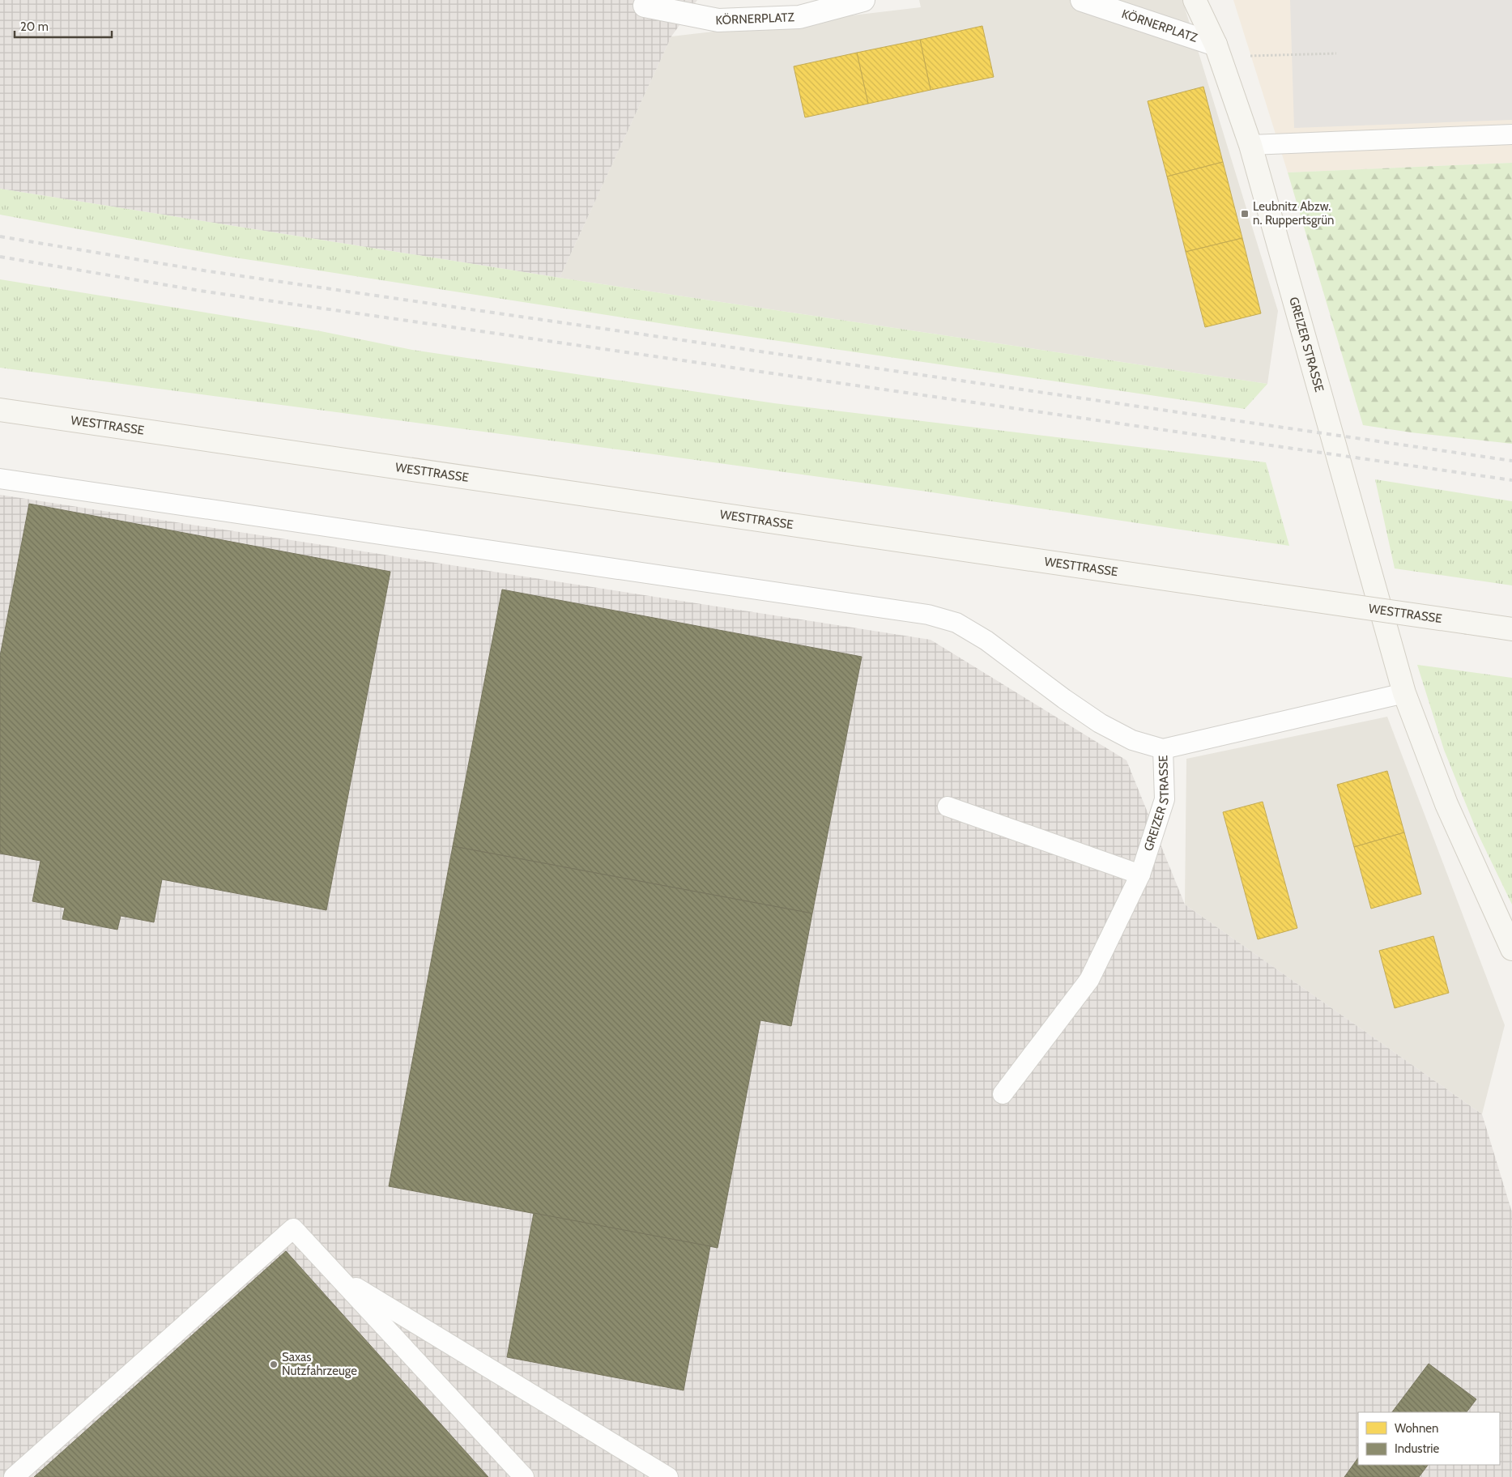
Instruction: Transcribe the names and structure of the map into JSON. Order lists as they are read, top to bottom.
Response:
{
  "streets": {
    "main road": ["GREIZER STRASSE", "WESTTRASSE"],
    "street": ["KÖRNERPLATZ"]
  },
  "crossings": [
    ["KÖRNERPLATZ", "GREIZER STRASSE"]
  ],
  "places": {
    "transit": ["Leubnitz Abzw. n. Ruppertsgrün"],
    "other": ["Saxas Nutzfahrzeuge"]
  },
  "legend": ["Wohnen", "Industrie"],
  "scale_bar": "20 m"
}
